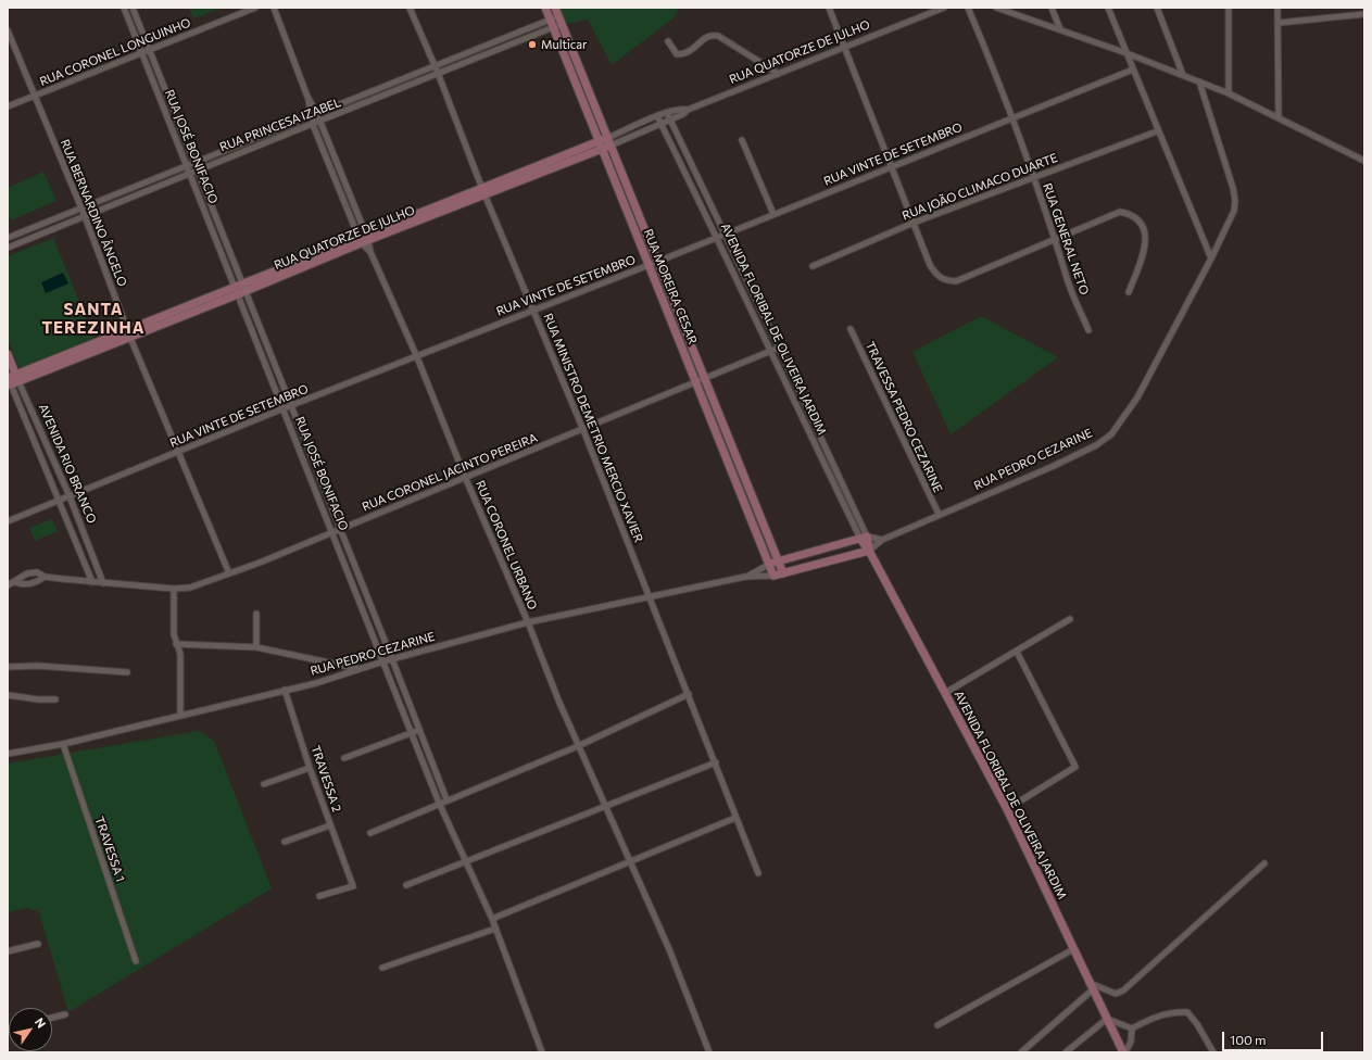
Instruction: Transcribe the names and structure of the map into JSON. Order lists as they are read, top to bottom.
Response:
{
  "streets": {
    "street": [
      "RUA CORONEL LONGUINHO",
      "RUA QUATORZE DE JULHO",
      "RUA PRINCESA IZABEL",
      "RUA JOSÉ BONIFACIO",
      "RUA VINTE DE SETEMBRO",
      "RUA JOÃO CLIMACO DUARTE",
      "RUA BERNARDINO ÂNGELO",
      "RUA GENERAL NETO",
      "RUA MOREIRA CESAR",
      "AVENIDA FLORIBAL DE OLIVEIRA JARDIM",
      "TRAVESSA PEDRO CEZARINE",
      "RUA MINISTRO DEMETRIO MERCIO XAVIER",
      "RUA PEDRO CEZARINE",
      "AVENIDA RIO BRANCO",
      "RUA CORONEL JACINTO PEREIRA",
      "RUA CORONEL URBANO",
      "TRAVESSA 2",
      "TRAVESSA 1"
    ]
  },
  "crossings": [
    ["RUA CORONEL LONGUINHO", "RUA JOSÉ BONIFACIO"],
    ["RUA CORONEL LONGUINHO", "RUA BERNARDINO ÂNGELO"],
    ["RUA QUATORZE DE JULHO", "RUA JOSÉ BONIFACIO"],
    ["RUA QUATORZE DE JULHO", "RUA BERNARDINO ÂNGELO"],
    ["RUA QUATORZE DE JULHO", "RUA MOREIRA CESAR"],
    ["RUA QUATORZE DE JULHO", "AVENIDA FLORIBAL DE OLIVEIRA JARDIM"],
    ["RUA QUATORZE DE JULHO", "RUA MINISTRO DEMETRIO MERCIO XAVIER"],
    ["RUA QUATORZE DE JULHO", "AVENIDA RIO BRANCO"],
    ["RUA QUATORZE DE JULHO", "RUA CORONEL URBANO"],
    ["RUA PRINCESA IZABEL", "RUA JOSÉ BONIFACIO"],
    ["RUA PRINCESA IZABEL", "RUA BERNARDINO ÂNGELO"],
    ["RUA PRINCESA IZABEL", "RUA MOREIRA CESAR"],
    ["RUA PRINCESA IZABEL", "RUA MINISTRO DEMETRIO MERCIO XAVIER"],
    ["RUA PRINCESA IZABEL", "RUA CORONEL URBANO"],
    ["RUA JOSÉ BONIFACIO", "RUA VINTE DE SETEMBRO"],
    ["RUA JOSÉ BONIFACIO", "RUA PEDRO CEZARINE"],
    ["RUA JOSÉ BONIFACIO", "RUA CORONEL JACINTO PEREIRA"],
    ["RUA VINTE DE SETEMBRO", "RUA BERNARDINO ÂNGELO"],
    ["RUA VINTE DE SETEMBRO", "RUA GENERAL NETO"],
    ["RUA VINTE DE SETEMBRO", "RUA MOREIRA CESAR"],
    ["RUA VINTE DE SETEMBRO", "AVENIDA FLORIBAL DE OLIVEIRA JARDIM"],
    ["RUA VINTE DE SETEMBRO", "RUA MINISTRO DEMETRIO MERCIO XAVIER"],
    ["RUA VINTE DE SETEMBRO", "AVENIDA RIO BRANCO"],
    ["RUA VINTE DE SETEMBRO", "RUA CORONEL URBANO"],
    ["RUA JOÃO CLIMACO DUARTE", "RUA GENERAL NETO"],
    ["RUA BERNARDINO ÂNGELO", "RUA CORONEL JACINTO PEREIRA"],
    ["RUA MOREIRA CESAR", "RUA PEDRO CEZARINE"],
    ["RUA MOREIRA CESAR", "RUA CORONEL JACINTO PEREIRA"],
    ["AVENIDA FLORIBAL DE OLIVEIRA JARDIM", "RUA PEDRO CEZARINE"],
    ["AVENIDA FLORIBAL DE OLIVEIRA JARDIM", "RUA CORONEL JACINTO PEREIRA"],
    ["TRAVESSA PEDRO CEZARINE", "RUA PEDRO CEZARINE"],
    ["RUA MINISTRO DEMETRIO MERCIO XAVIER", "RUA PEDRO CEZARINE"],
    ["RUA MINISTRO DEMETRIO MERCIO XAVIER", "RUA CORONEL JACINTO PEREIRA"],
    ["RUA PEDRO CEZARINE", "RUA CORONEL URBANO"],
    ["RUA PEDRO CEZARINE", "TRAVESSA 2"],
    ["RUA PEDRO CEZARINE", "TRAVESSA 1"],
    ["AVENIDA RIO BRANCO", "RUA CORONEL JACINTO PEREIRA"],
    ["RUA CORONEL JACINTO PEREIRA", "RUA CORONEL URBANO"]
  ],
  "districts": ["SANTA TEREZINHA"],
  "places": ["Multicar"],
  "scale_bar": "100 m",
  "north": "top right"
}
